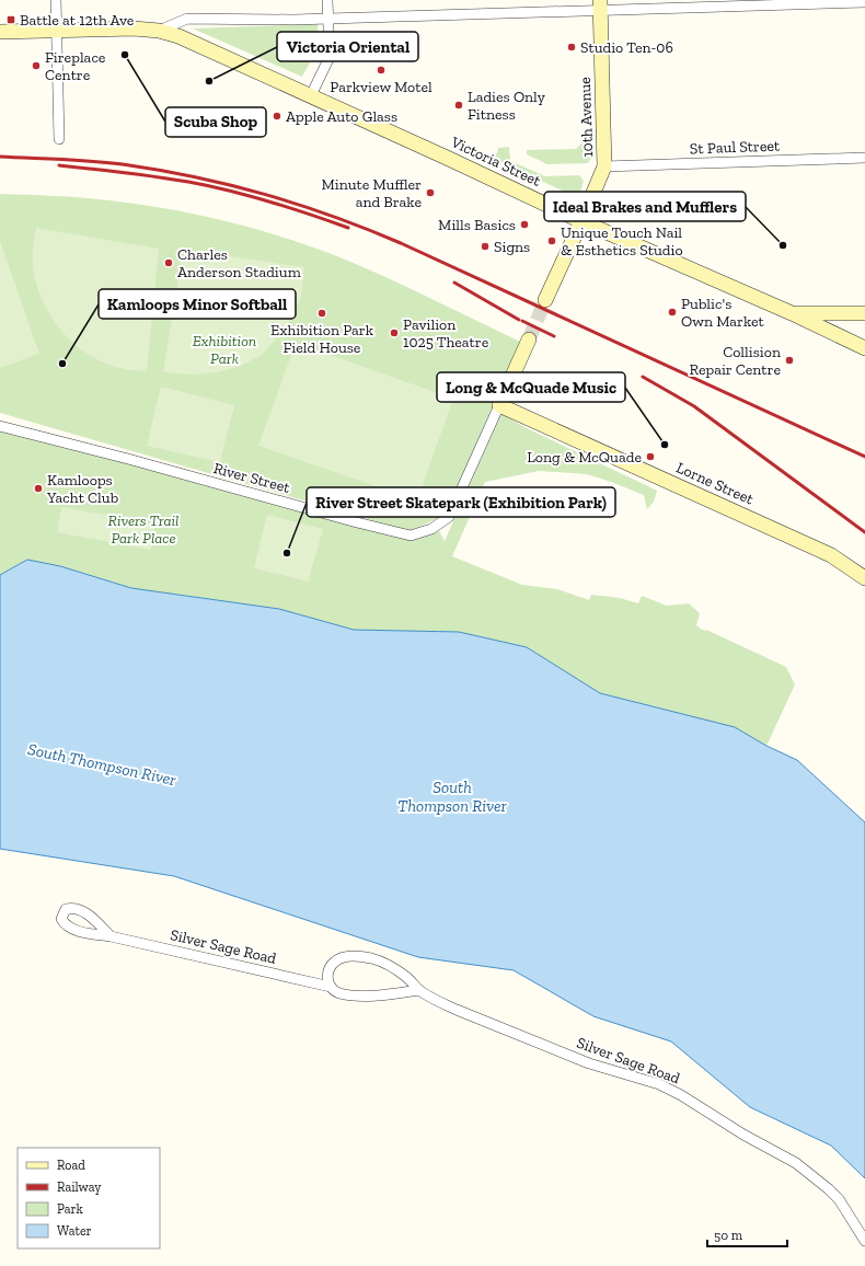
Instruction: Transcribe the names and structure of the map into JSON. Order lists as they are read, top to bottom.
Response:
{
  "streets": {
    "main road": ["10th Avenue", "Victoria Street", "Lorne Street"],
    "street": ["St Paul Street", "River Street", "Silver Sage Road"]
  },
  "crossings": [
    ["10th Avenue", "St Paul Street"],
    ["10th Avenue", "Victoria Street"],
    ["River Street", "Lorne Street"]
  ],
  "water": ["South Thompson River"],
  "parks": ["Exhibition Park", "Rivers Trail Park Place"],
  "places": {
    "transit": ["Battle at 12th Ave"],
    "other": [
      "Studio Ten-06",
      "Scuba Shop",
      "Fireplace Centre",
      "Parkview Motel",
      "Victoria Oriental",
      "Ladies Only Fitness",
      "Apple Auto Glass",
      "Minute Muffler and Brake",
      "Mills Basics",
      "Unique Touch Nail & Esthetics Studio",
      "Ideal Brakes and Mufflers",
      "Signs",
      "Charles Anderson Stadium",
      "Public's Own Market",
      "Exhibition Park Field House",
      "Pavilion 1025 Theatre",
      "Collision Repair Centre",
      "Kamloops Minor Softball",
      "Long & McQuade Music",
      "Long & McQuade",
      "Kamloops Yacht Club",
      "River Street Skatepark (Exhibition Park)"
    ]
  },
  "legend": [
    "Road",
    "Railway",
    "Park",
    "Water"
  ],
  "scale_bar": "50 m"
}
